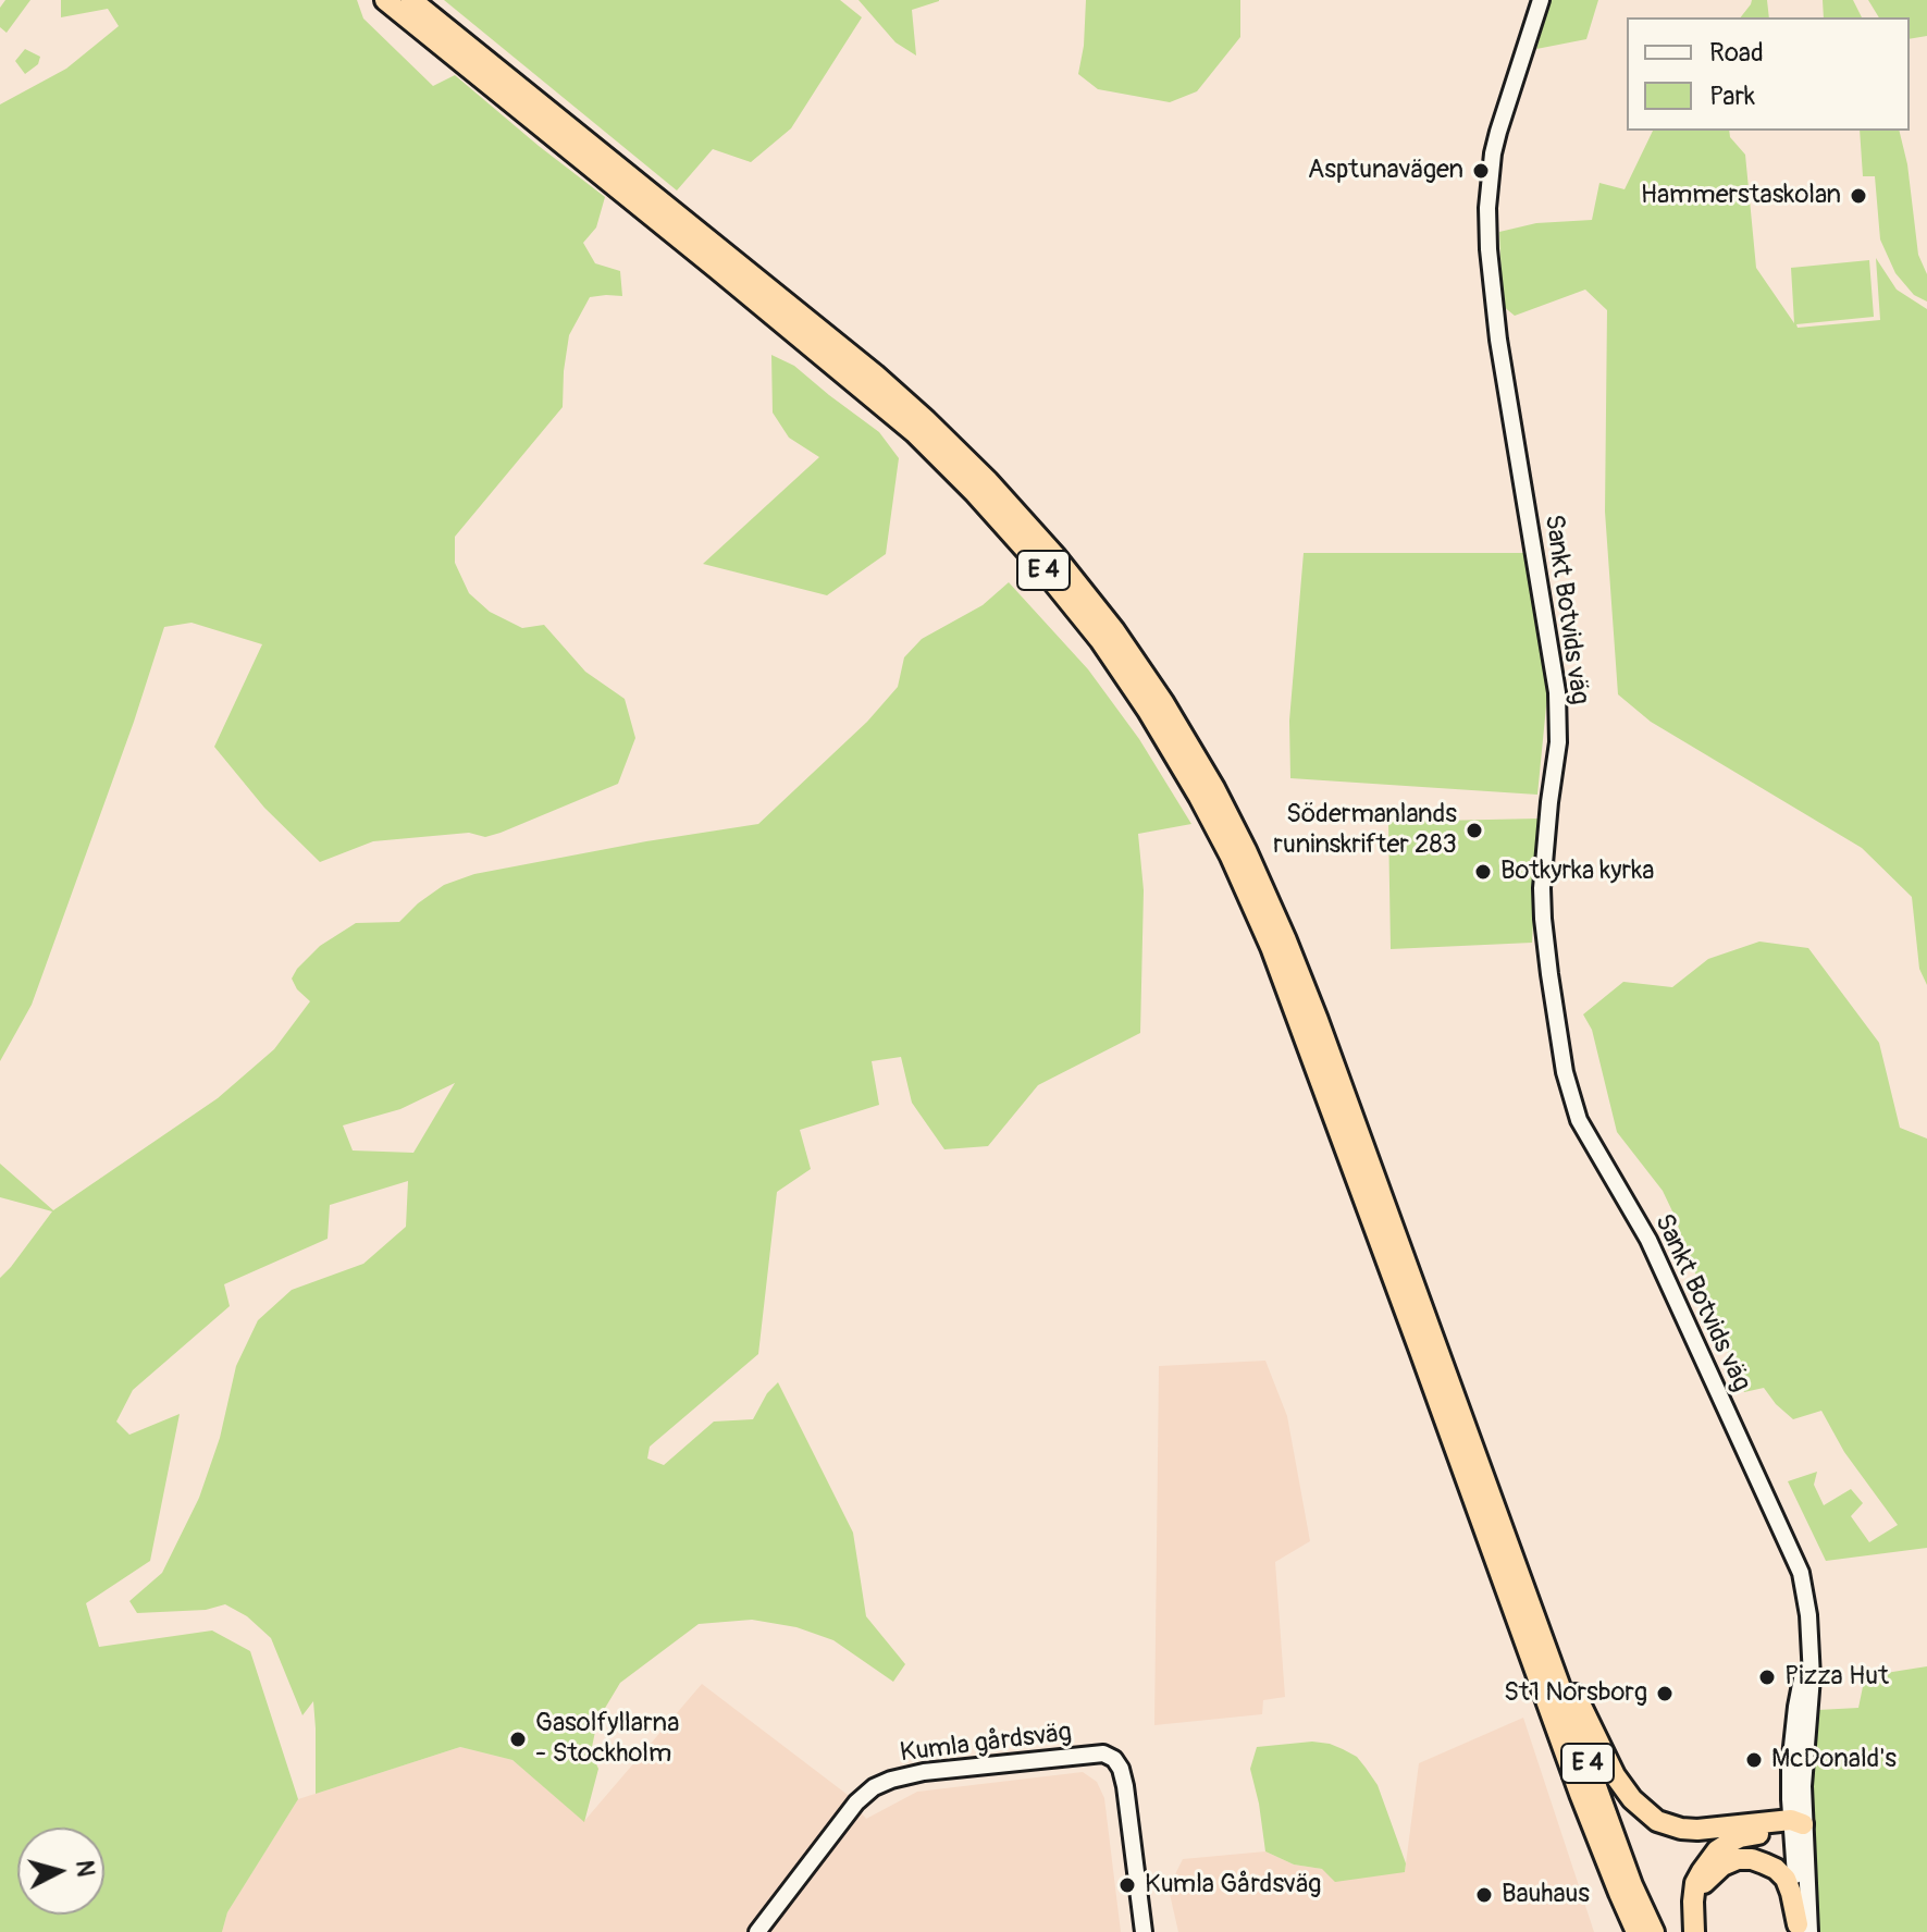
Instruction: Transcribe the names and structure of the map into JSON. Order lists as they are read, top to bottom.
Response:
{
  "streets": {
    "highway": ["E 4"],
    "main road": ["Sankt Botvids väg", "Kumla gårdsväg"]
  },
  "places": [
    "Asptunavägen",
    "Hammerstaskolan",
    "Södermanlands runinskrifter 283",
    "Botkyrka kyrka",
    "Pizza Hut",
    "St1 Norsborg",
    "Gasolfyllarna - Stockholm",
    "McDonald's",
    "Kumla Gårdsväg",
    "Bauhaus"
  ],
  "legend": ["Road", "Park"],
  "north": "right"
}
